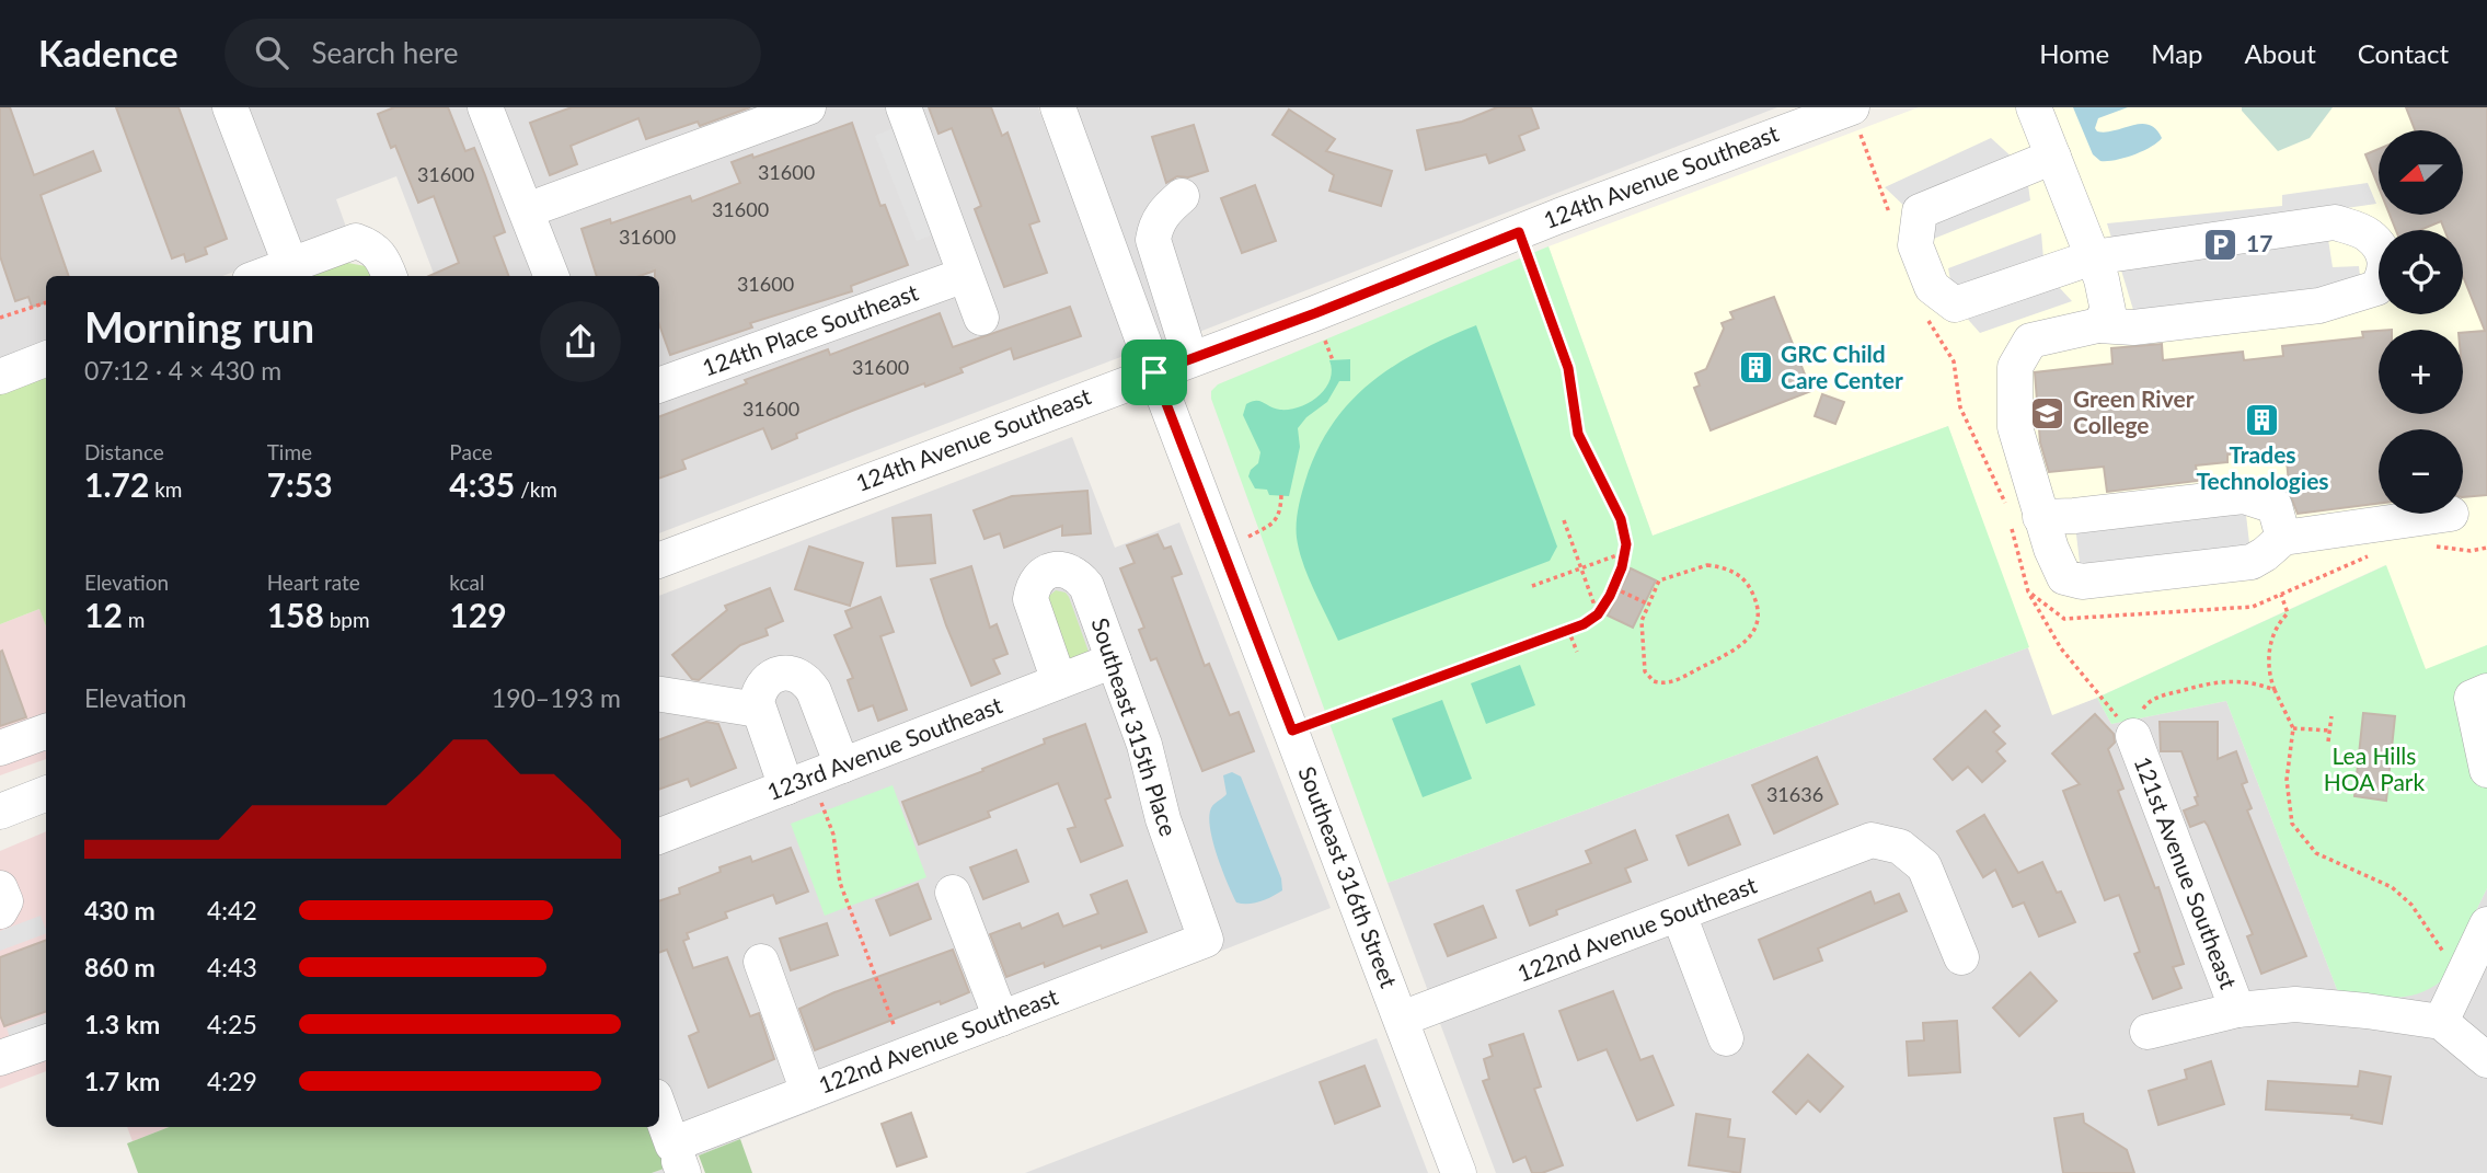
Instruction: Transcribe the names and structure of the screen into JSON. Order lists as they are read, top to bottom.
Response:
{
  "streets": {
    "street": [
      "124th Avenue Southeast",
      "124th Place Southeast",
      "Southeast 315th Place",
      "123rd Avenue Southeast",
      "121st Avenue Southeast",
      "Southeast 316th Street",
      "122nd Avenue Southeast"
    ]
  },
  "crossings": [
    ["124th Avenue Southeast", "Southeast 316th Street"],
    ["Southeast 315th Place", "123rd Avenue Southeast"],
    ["Southeast 315th Place", "122nd Avenue Southeast"],
    ["Southeast 316th Street", "122nd Avenue Southeast"]
  ],
  "parks": ["Lea Hills HOA Park"],
  "places": {
    "parking": ["17"],
    "building": ["GRC Child Care Center", "Trades Technologies"],
    "school or university": ["Green River College"]
  },
  "house_numbers": [
    "31600",
    "31600",
    "31600",
    "31600",
    "31600",
    "31600",
    "31600",
    "31636"
  ],
  "north": "left",
  "page": {
    "header": "Kadence",
    "search": "Search here",
    "nav": [
      "Home",
      "Map",
      "About",
      "Contact"
    ],
    "map_buttons": ["+", "−"],
    "heading": ["Morning run", "07:12 · 4 × 430 m"],
    "stats": [
      ["Distance", "1.72 km"],
      ["Time", "7:53"],
      ["Pace", "4:35 /km"],
      ["Elevation", "12 m"],
      ["Heart rate", "158 bpm"],
      ["kcal", "129"]
    ],
    "chart": ["Elevation", "190–193 m"],
    "list": [
      {
        "name": "430 m",
        "note": "4:42"
      },
      {
        "name": "860 m",
        "note": "4:43"
      },
      {
        "name": "1.3 km",
        "note": "4:25"
      },
      {
        "name": "1.7 km",
        "note": "4:29"
      }
    ]
  }
}
